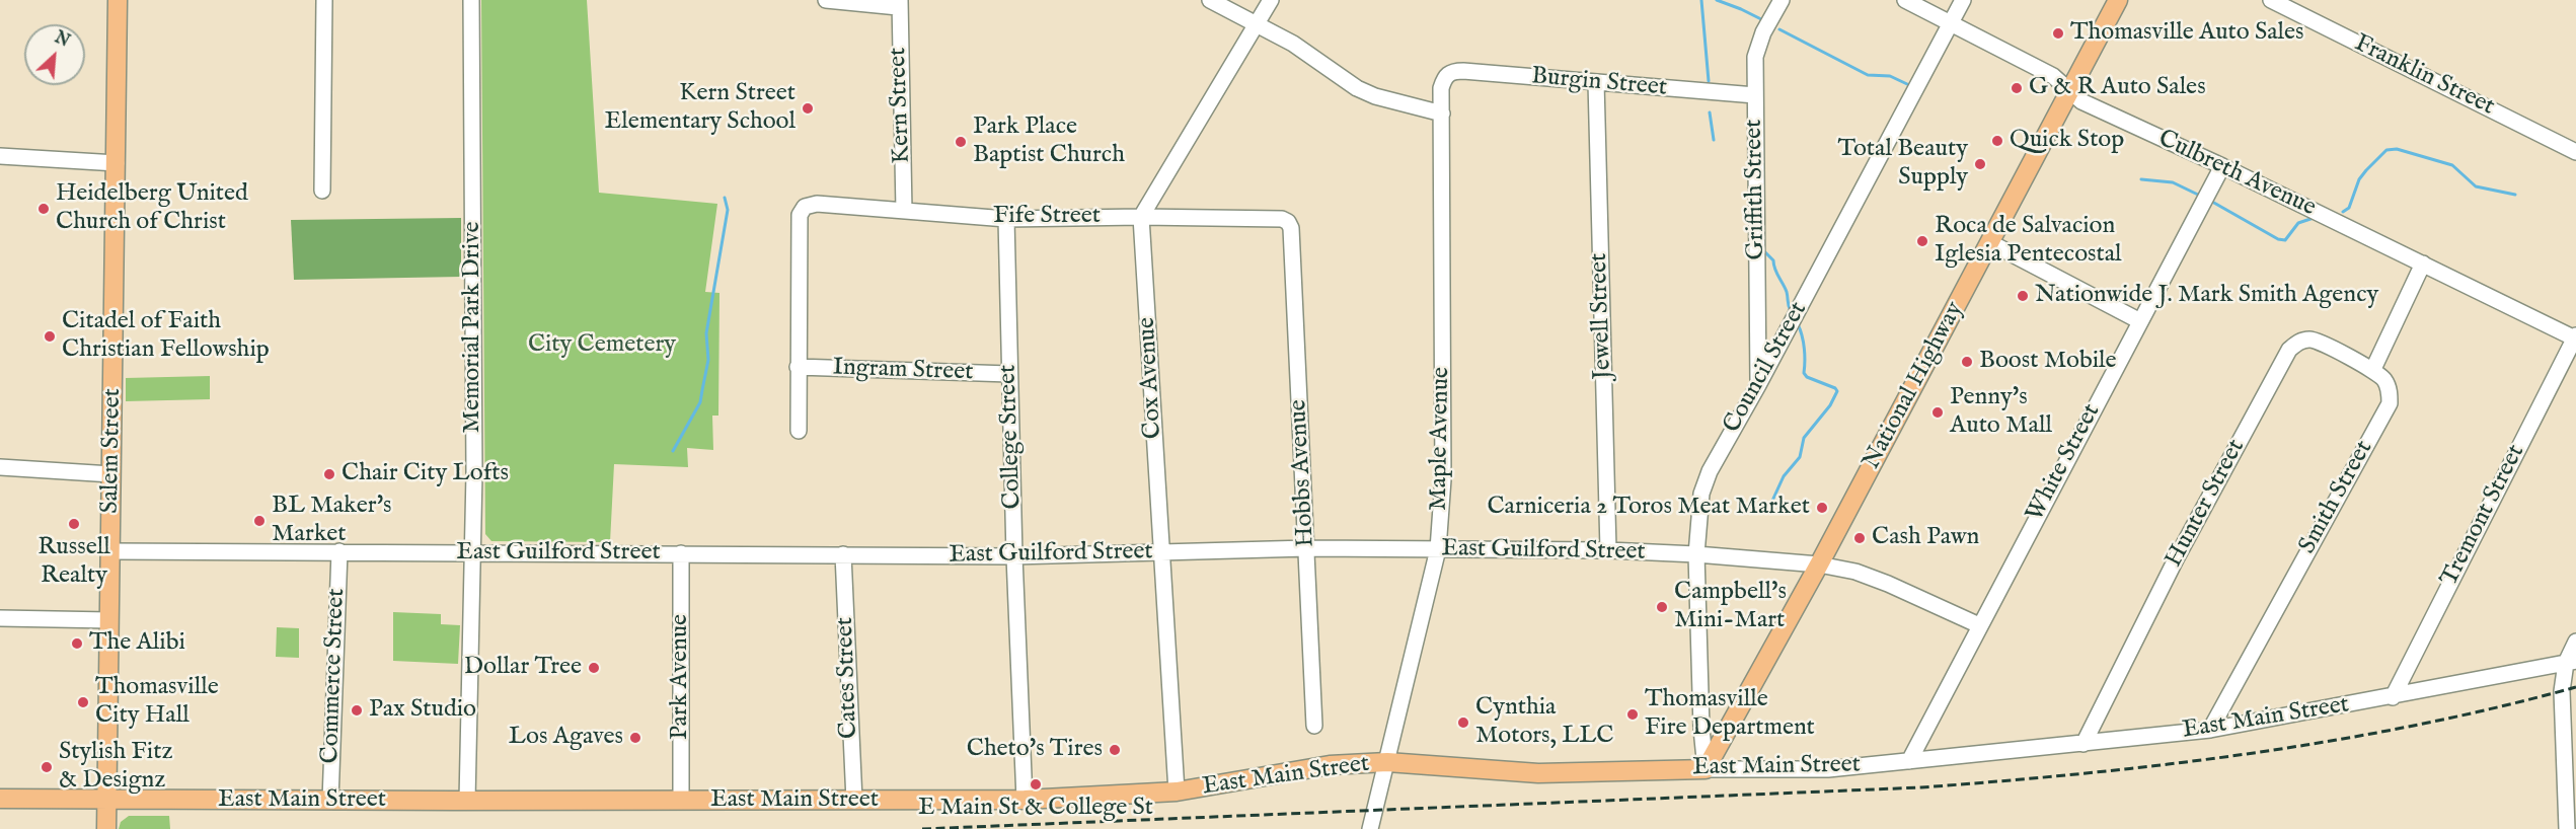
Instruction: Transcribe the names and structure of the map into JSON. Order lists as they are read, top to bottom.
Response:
{
  "streets": {
    "main road": ["National Highway", "Salem Street", "East Main Street"],
    "street": [
      "Franklin Street",
      "Burgin Street",
      "Kern Street",
      "Culbreth Avenue",
      "Griffith Street",
      "Fife Street",
      "Jewell Street",
      "Memorial Park Drive",
      "Council Street",
      "Ingram Street",
      "Cox Avenue",
      "College Street",
      "Maple Avenue",
      "White Street",
      "Hobbs Avenue",
      "Smith Street",
      "Hunter Street",
      "Tremont Street",
      "East Guilford Street",
      "Commerce Street",
      "Park Avenue",
      "Cates Street"
    ]
  },
  "crossings": [
    ["Burgin Street", "Griffith Street"],
    ["Burgin Street", "Jewell Street"],
    ["Burgin Street", "Maple Avenue"],
    ["Kern Street", "Fife Street"],
    ["Culbreth Avenue", "Council Street"],
    ["Culbreth Avenue", "National Highway"],
    ["Culbreth Avenue", "White Street"],
    ["Culbreth Avenue", "Tremont Street"],
    ["Griffith Street", "Council Street"],
    ["Fife Street", "Ingram Street"],
    ["Fife Street", "Cox Avenue"],
    ["Fife Street", "College Street"],
    ["Fife Street", "Hobbs Avenue"],
    ["Jewell Street", "East Guilford Street"],
    ["Memorial Park Drive", "East Guilford Street"],
    ["Memorial Park Drive", "East Main Street"],
    ["Council Street", "National Highway"],
    ["Council Street", "East Guilford Street"],
    ["Council Street", "East Main Street"],
    ["Ingram Street", "College Street"],
    ["Cox Avenue", "East Guilford Street"],
    ["Cox Avenue", "East Main Street"],
    ["National Highway", "East Guilford Street"],
    ["National Highway", "East Main Street"],
    ["College Street", "East Guilford Street"],
    ["College Street", "East Main Street"],
    ["Maple Avenue", "East Guilford Street"],
    ["Maple Avenue", "East Main Street"],
    ["Salem Street", "East Guilford Street"],
    ["Salem Street", "East Main Street"],
    ["White Street", "East Guilford Street"],
    ["White Street", "East Main Street"],
    ["Hobbs Avenue", "East Guilford Street"],
    ["Smith Street", "Hunter Street"],
    ["Smith Street", "East Main Street"],
    ["Hunter Street", "East Main Street"],
    ["Tremont Street", "East Main Street"],
    ["East Guilford Street", "Commerce Street"],
    ["East Guilford Street", "Park Avenue"],
    ["East Guilford Street", "Cates Street"],
    ["Commerce Street", "East Main Street"],
    ["Park Avenue", "East Main Street"],
    ["Cates Street", "East Main Street"]
  ],
  "parks": ["City Cemetery"],
  "places": [
    "Thomasville Auto Sales",
    "G & R Auto Sales",
    "Kern Street Elementary School",
    "Quick Stop",
    "Park Place Baptist Church",
    "Total Beauty Supply",
    "Heidelberg United Church of Christ",
    "Roca de Salvacion Iglesia Pentecostal",
    "Nationwide J. Mark Smith Agency",
    "Citadel of Faith Christian Fellowship",
    "Boost Mobile",
    "Penny's Auto Mall",
    "Chair City Lofts",
    "Carniceria 2 Toros Meat Market",
    "BL Maker's Market",
    "Russell Realty",
    "Cash Pawn",
    "Campbell's Mini-Mart",
    "The Alibi",
    "Dollar Tree",
    "Thomasville City Hall",
    "Pax Studio",
    "Thomasville Fire Department",
    "Cynthia Motors, LLC",
    "Los Agaves",
    "Cheto's Tires",
    "Stylish Fitz & Designz",
    "E Main St & College St"
  ],
  "north": "top right"
}
